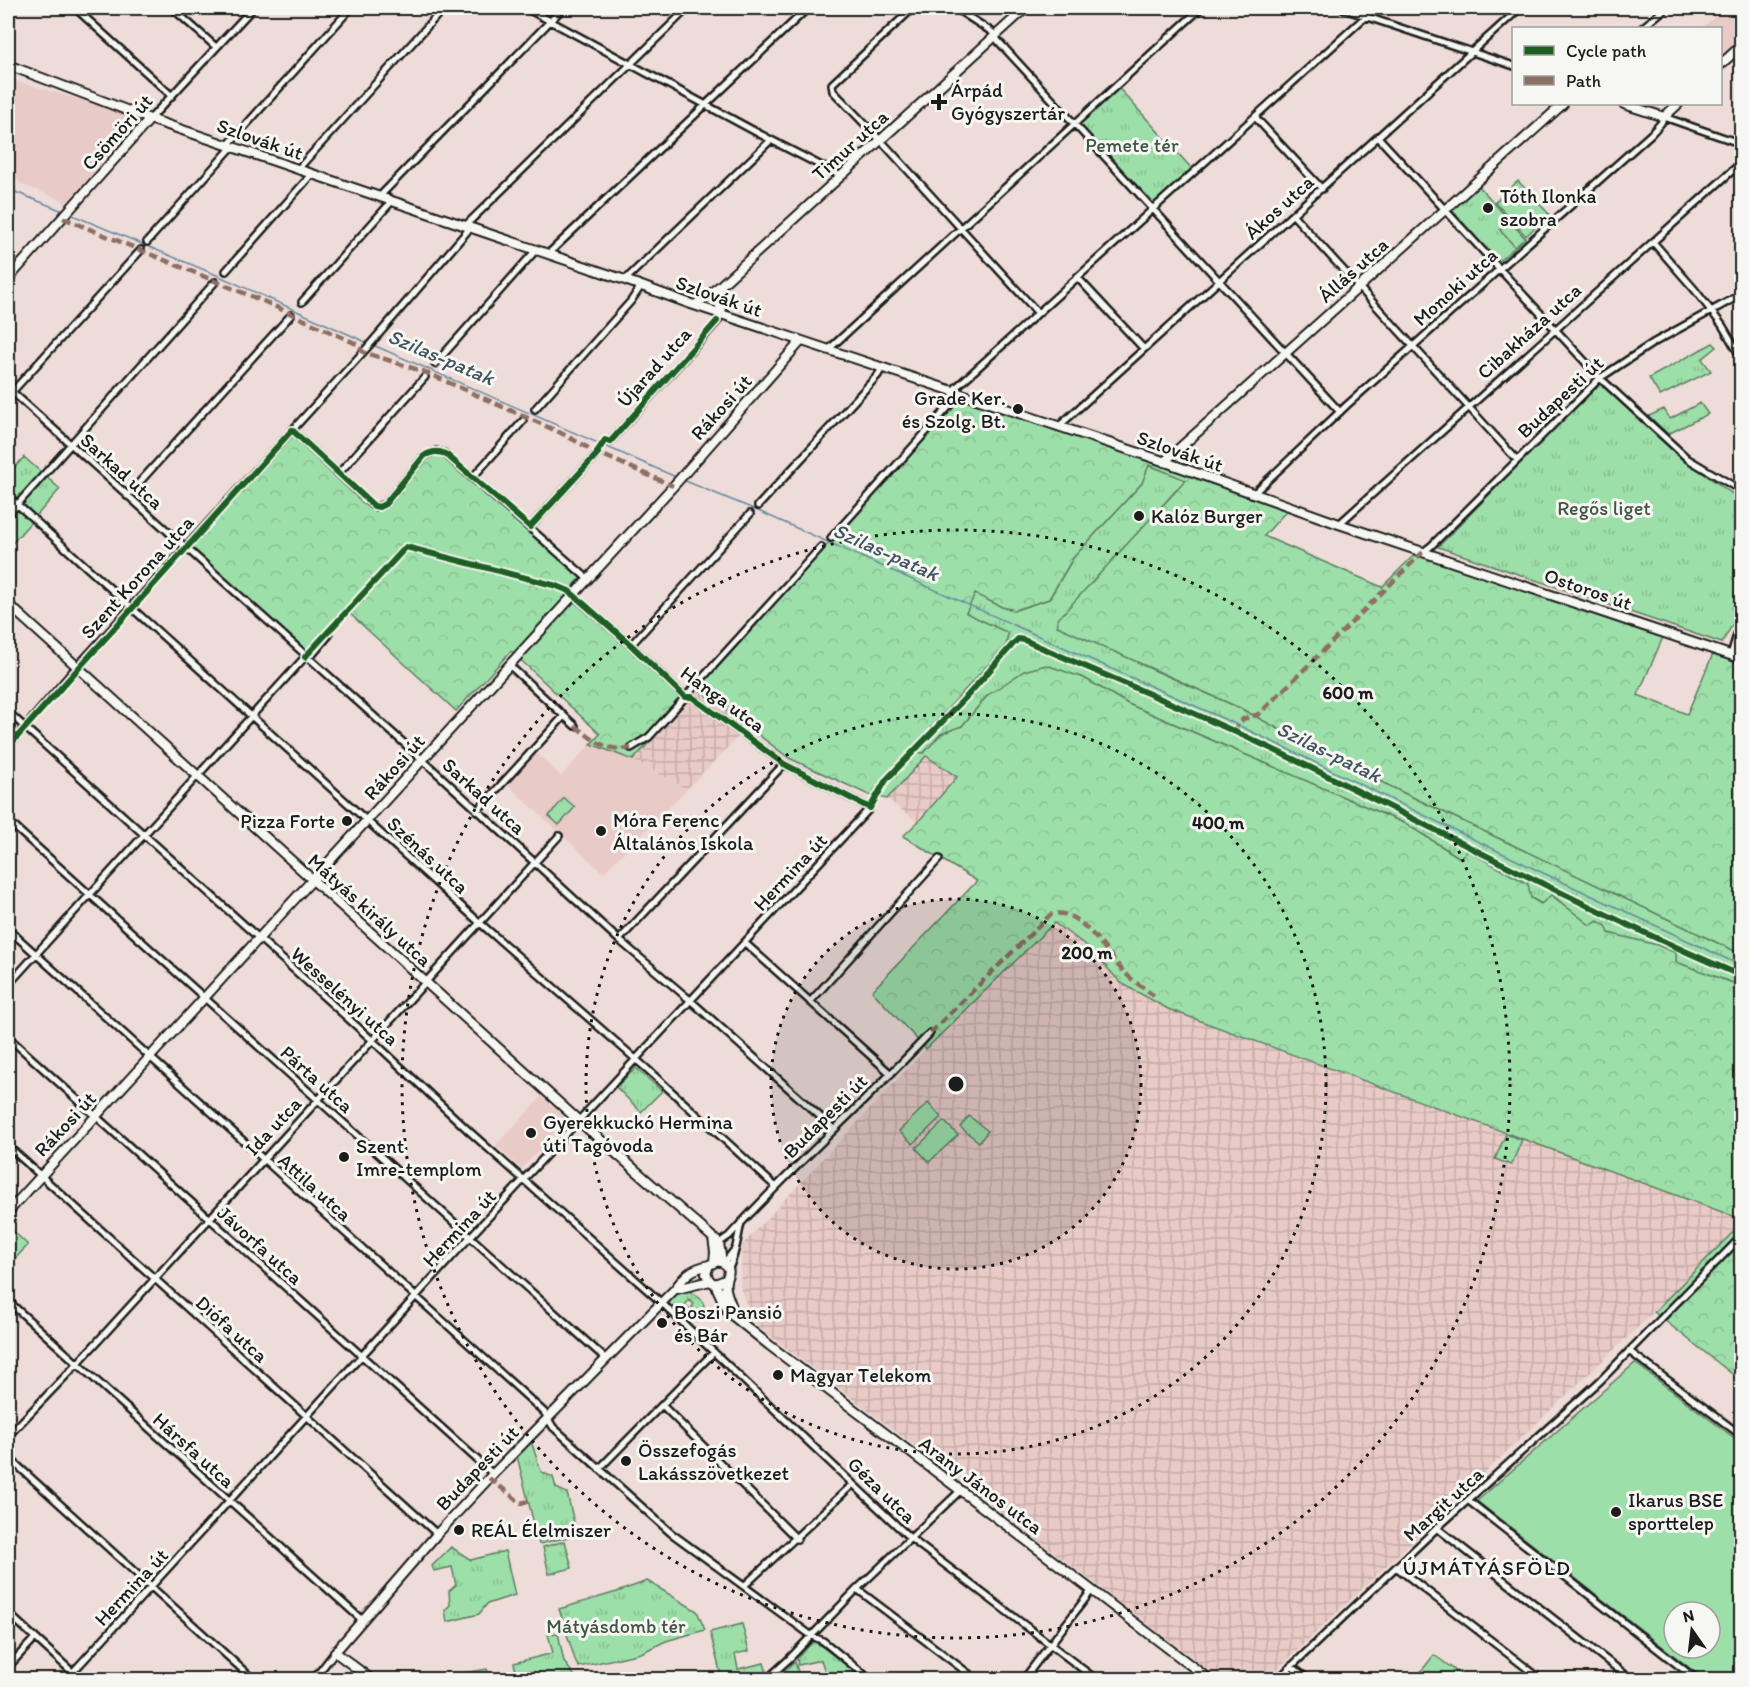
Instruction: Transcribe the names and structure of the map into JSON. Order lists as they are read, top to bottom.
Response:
{
  "streets": {
    "street": [
      "Csömöri út",
      "Szlovák út",
      "Timur utca",
      "Ákos utca",
      "Állás utca",
      "Monoki utca",
      "Cibakháza utca",
      "Újarad utca",
      "Budapesti út",
      "Rákosi út",
      "Sarkad utca",
      "Szent Korona utca",
      "Ostoros út",
      "Hanga utca",
      "Szénás utca",
      "Hermina út",
      "Mátyás király utca",
      "Wesselényi utca",
      "Párta utca",
      "Ida utca",
      "Attila utca",
      "Jávorfa utca",
      "Diófa utca",
      "Hársfa utca",
      "Arany János utca",
      "Géza utca",
      "Margit utca"
    ]
  },
  "crossings": [
    ["Csömöri út", "Szlovák út"],
    ["Szlovák út", "Timur utca"],
    ["Szlovák út", "Ákos utca"],
    ["Szlovák út", "Állás utca"],
    ["Szlovák út", "Monoki utca"],
    ["Szlovák út", "Cibakháza utca"],
    ["Szlovák út", "Újarad utca"],
    ["Szlovák út", "Budapesti út"],
    ["Szlovák út", "Rákosi út"],
    ["Szlovák út", "Szent Korona utca"],
    ["Szlovák út", "Ostoros út"],
    ["Budapesti út", "Sarkad utca"],
    ["Budapesti út", "Ostoros út"],
    ["Budapesti út", "Szénás utca"],
    ["Budapesti út", "Mátyás király utca"],
    ["Budapesti út", "Wesselényi utca"],
    ["Budapesti út", "Párta utca"],
    ["Budapesti út", "Attila utca"],
    ["Budapesti út", "Jávorfa utca"],
    ["Budapesti út", "Diófa utca"],
    ["Budapesti út", "Hársfa utca"],
    ["Budapesti út", "Arany János utca"],
    ["Budapesti út", "Géza utca"],
    ["Rákosi út", "Sarkad utca"],
    ["Rákosi út", "Hanga utca"],
    ["Rákosi út", "Szénás utca"],
    ["Rákosi út", "Mátyás király utca"],
    ["Rákosi út", "Wesselényi utca"],
    ["Rákosi út", "Párta utca"],
    ["Rákosi út", "Attila utca"],
    ["Rákosi út", "Jávorfa utca"],
    ["Rákosi út", "Diófa utca"],
    ["Sarkad utca", "Szent Korona utca"],
    ["Sarkad utca", "Hermina út"],
    ["Sarkad utca", "Ida utca"],
    ["Szent Korona utca", "Szénás utca"],
    ["Szent Korona utca", "Mátyás király utca"],
    ["Szent Korona utca", "Wesselényi utca"],
    ["Hanga utca", "Hermina út"],
    ["Szénás utca", "Hermina út"],
    ["Szénás utca", "Ida utca"],
    ["Hermina út", "Mátyás király utca"],
    ["Hermina út", "Wesselényi utca"],
    ["Hermina út", "Párta utca"],
    ["Hermina út", "Attila utca"],
    ["Hermina út", "Jávorfa utca"],
    ["Hermina út", "Diófa utca"],
    ["Hermina út", "Hársfa utca"],
    ["Mátyás király utca", "Ida utca"],
    ["Wesselényi utca", "Ida utca"],
    ["Wesselényi utca", "Géza utca"],
    ["Párta utca", "Ida utca"],
    ["Ida utca", "Attila utca"],
    ["Ida utca", "Jávorfa utca"],
    ["Ida utca", "Diófa utca"],
    ["Ida utca", "Hársfa utca"]
  ],
  "districts": ["ÚJMÁTYÁSFÖLD"],
  "water": ["Szilas-patak"],
  "parks": ["Pemete tér", "Regős liget", "Mátyásdomb tér"],
  "places": {
    "health": ["Árpád Gyógyszertár"],
    "other": [
      "Tóth Ilonka szobra",
      "Grade Ker. és Szolg. Bt.",
      "Kalóz Burger",
      "Pizza Forte",
      "Móra Ferenc Általános Iskola",
      "Gyerekkuckó Hermina úti Tagóvoda",
      "Szent Imre-templom",
      "Boszi Pansió és Bár",
      "Magyar Telekom",
      "Összefogás Lakásszövetkezet",
      "Ikarus BSE sporttelep",
      "REÁL Élelmiszer"
    ]
  },
  "legend": ["Cycle path", "Path"],
  "north": "top",
  "rings": ["600 m", "400 m", "200 m"]
}
